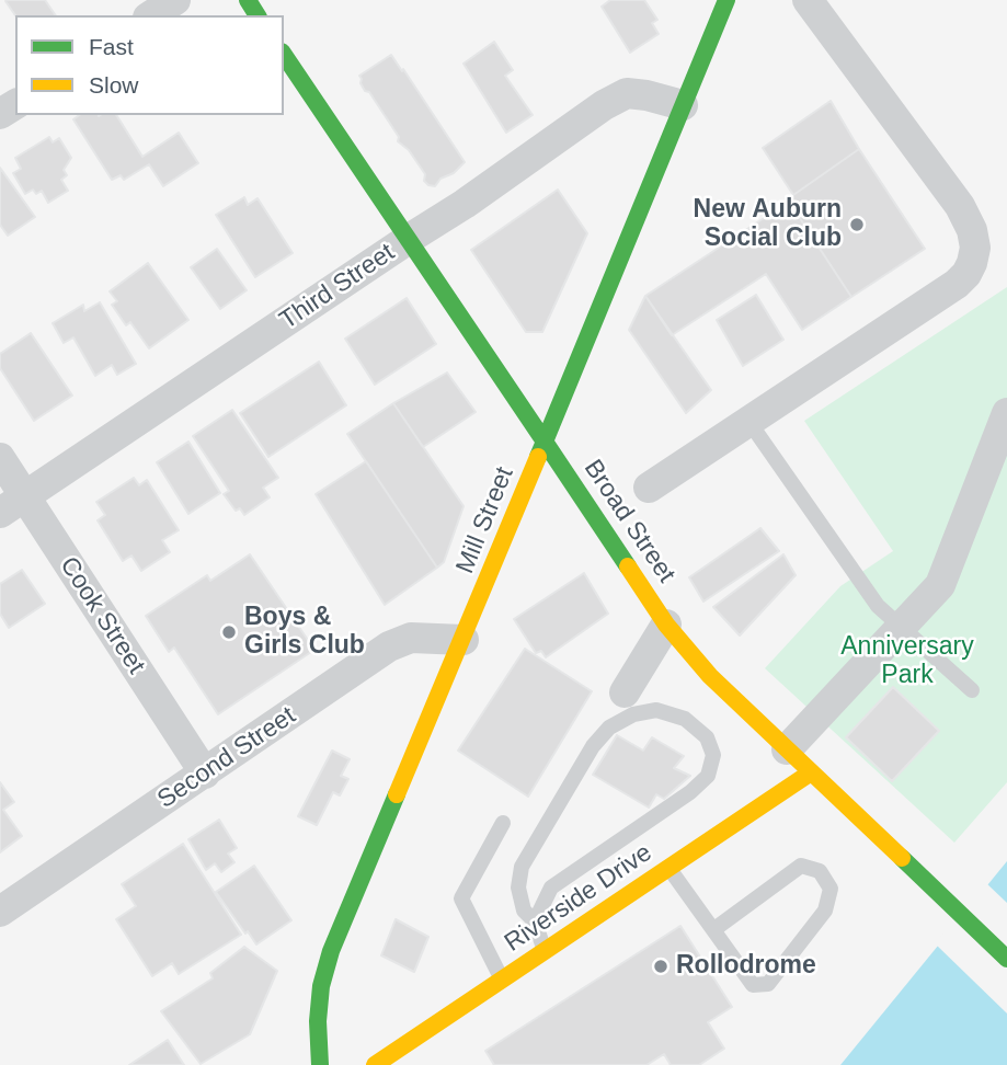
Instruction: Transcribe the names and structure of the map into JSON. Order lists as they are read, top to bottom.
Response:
{
  "streets": {
    "main road": ["Mill Street", "Broad Street", "Riverside Drive"],
    "street": ["Third Street", "Cook Street", "Second Street"]
  },
  "crossings": [
    ["Third Street", "Mill Street"],
    ["Third Street", "Broad Street"],
    ["Third Street", "Cook Street"],
    ["Mill Street", "Broad Street"],
    ["Mill Street", "Second Street"],
    ["Broad Street", "Riverside Drive"],
    ["Cook Street", "Second Street"]
  ],
  "parks": ["Anniversary Park"],
  "places": ["New Auburn Social Club", "Boys & Girls Club", "Rollodrome"],
  "legend": ["Fast", "Slow"]
}
